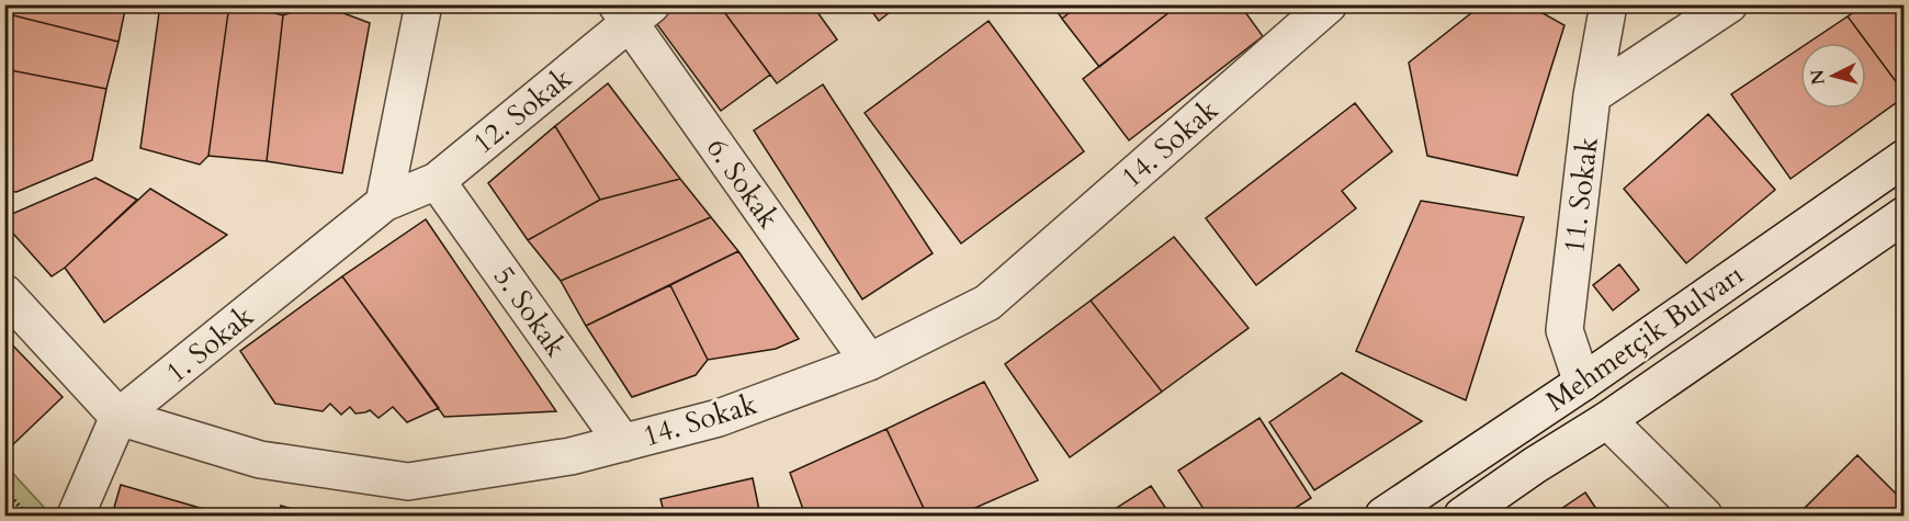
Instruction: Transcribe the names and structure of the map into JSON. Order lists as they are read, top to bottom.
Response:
{
  "streets": {
    "street": [
      "12. Sokak",
      "14. Sokak",
      "6. Sokak",
      "11. Sokak",
      "5. Sokak",
      "Mehmetçik Bulvarı",
      "1. Sokak"
    ]
  },
  "crossings": [
    ["12. Sokak", "6. Sokak"],
    ["12. Sokak", "5. Sokak"],
    ["12. Sokak", "1. Sokak"],
    ["14. Sokak", "6. Sokak"],
    ["14. Sokak", "5. Sokak"],
    ["14. Sokak", "1. Sokak"],
    ["11. Sokak", "Mehmetçik Bulvarı"]
  ],
  "north": "left"
}
